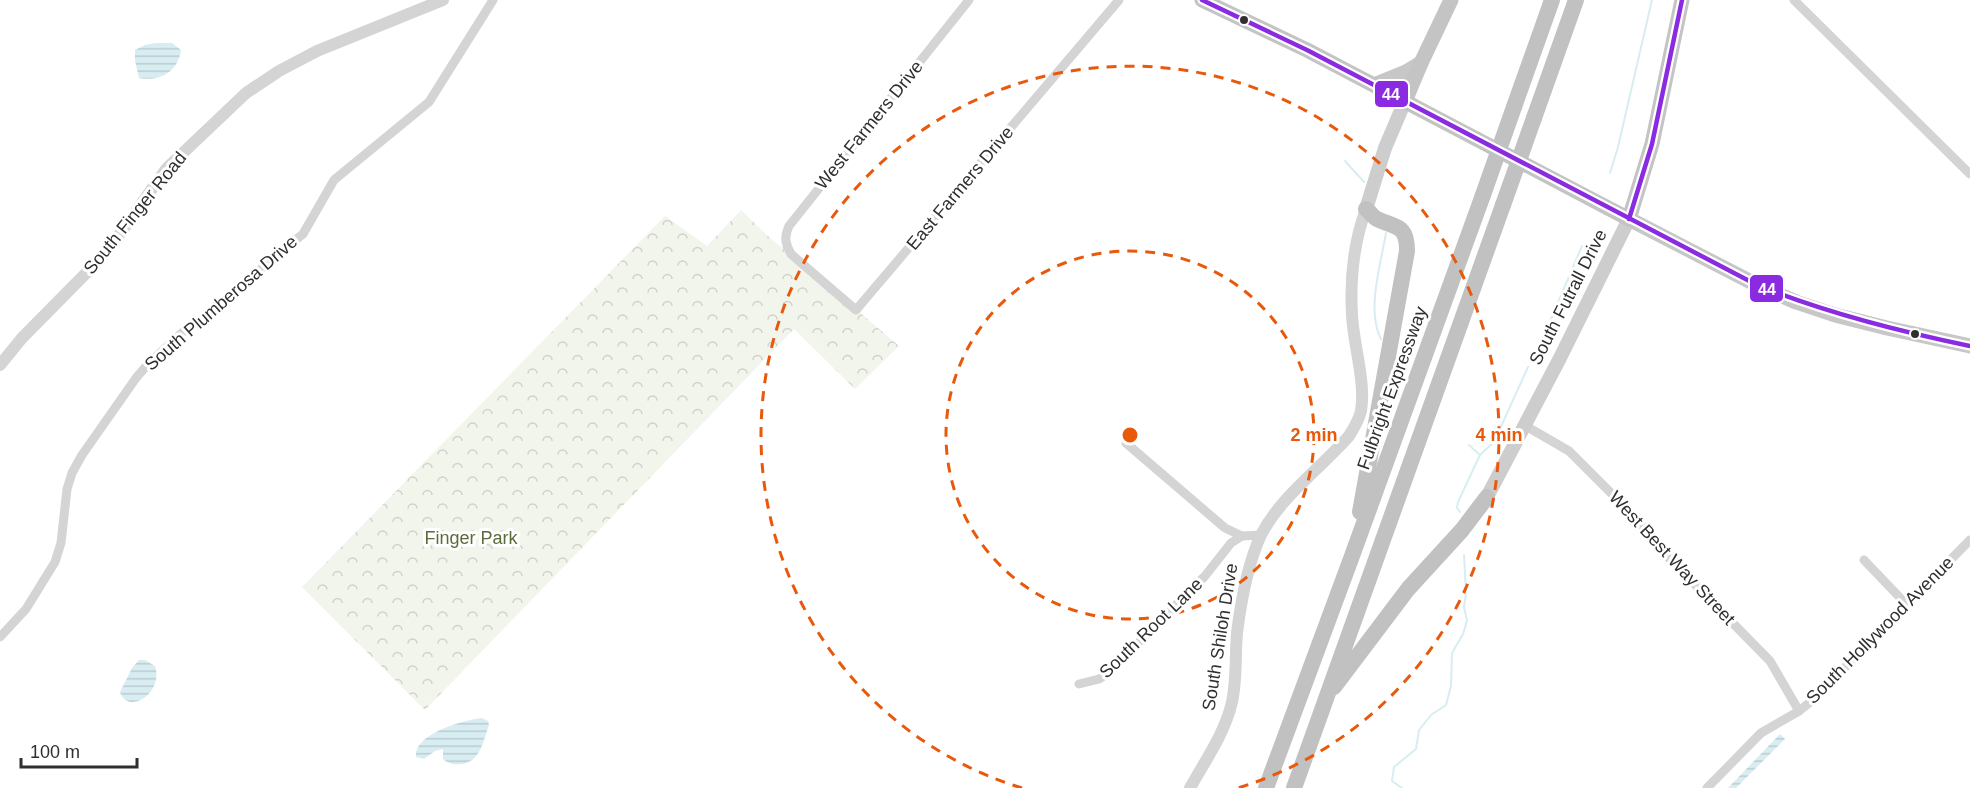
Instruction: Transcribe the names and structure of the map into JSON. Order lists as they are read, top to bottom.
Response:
{
  "streets": {
    "highway": ["South Futrall Drive", "Fulbright Expressway", "South Shiloh Drive"],
    "street": [
      "West Farmers Drive",
      "East Farmers Drive",
      "South Finger Road",
      "South Plumberosa Drive",
      "West Best Way Street",
      "South Root Lane",
      "South Hollywood Avenue"
    ]
  },
  "crossings": [
    ["West Farmers Drive", "East Farmers Drive"],
    ["South Futrall Drive", "West Best Way Street"],
    ["West Best Way Street", "South Hollywood Avenue"]
  ],
  "parks": ["Finger Park"],
  "lines": ["transit line 44"],
  "scale_bar": "100 m",
  "rings": ["2 min", "4 min"]
}
